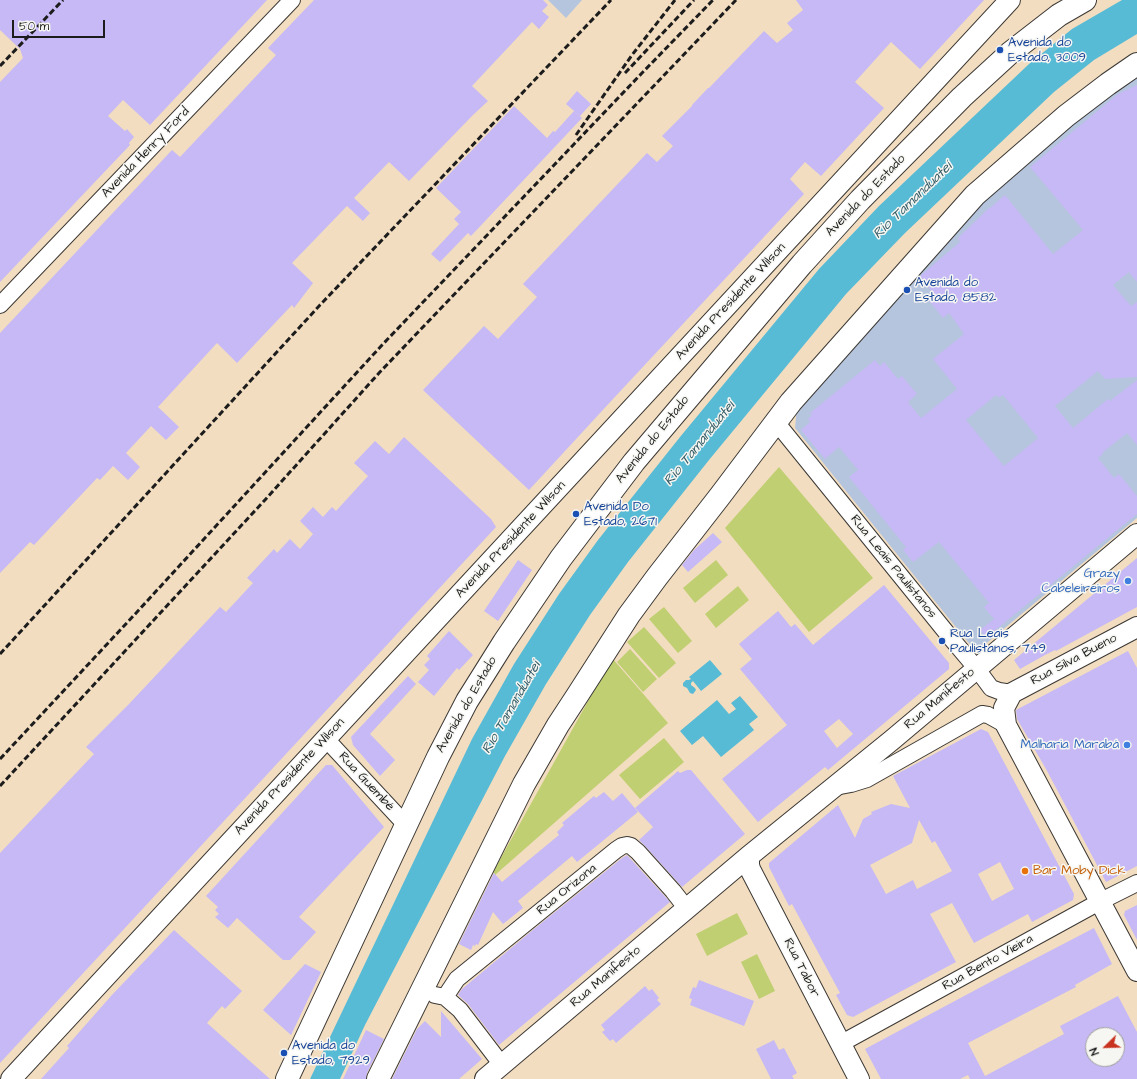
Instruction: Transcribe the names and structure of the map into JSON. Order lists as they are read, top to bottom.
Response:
{
  "streets": {
    "highway": ["Avenida do Estado"],
    "main road": [
      "Avenida Presidente Wilson",
      "Rua Silva Bueno",
      "Rua Manifesto",
      "Rua Tabor"
    ],
    "street": [
      "Avenida Henry Ford",
      "Rua Leais Paulistanos",
      "Rua Guembé",
      "Rua Orizona",
      "Rua Bento Vieira"
    ]
  },
  "crossings": [
    ["Avenida do Estado", "Rua Guembé"],
    ["Avenida Presidente Wilson", "Rua Guembé"],
    ["Rua Leais Paulistanos", "Rua Silva Bueno"],
    ["Rua Leais Paulistanos", "Rua Manifesto"],
    ["Rua Manifesto", "Rua Orizona"],
    ["Rua Manifesto", "Rua Tabor"],
    ["Rua Bento Vieira", "Rua Tabor"]
  ],
  "water": ["Rio Tamanduateí"],
  "places": [
    "Avenida do Estado, 3009",
    "Avenida do Estado, 8582",
    "Avenida Do Estado, 2671",
    "Grazy Cabeleireiros",
    "Rua Leais Paulistanos, 749",
    "Malharia Marabá",
    "Bar Moby Dick",
    "Avenida do Estado, 7929"
  ],
  "scale_bar": "50 m",
  "north": "bottom left"
}
